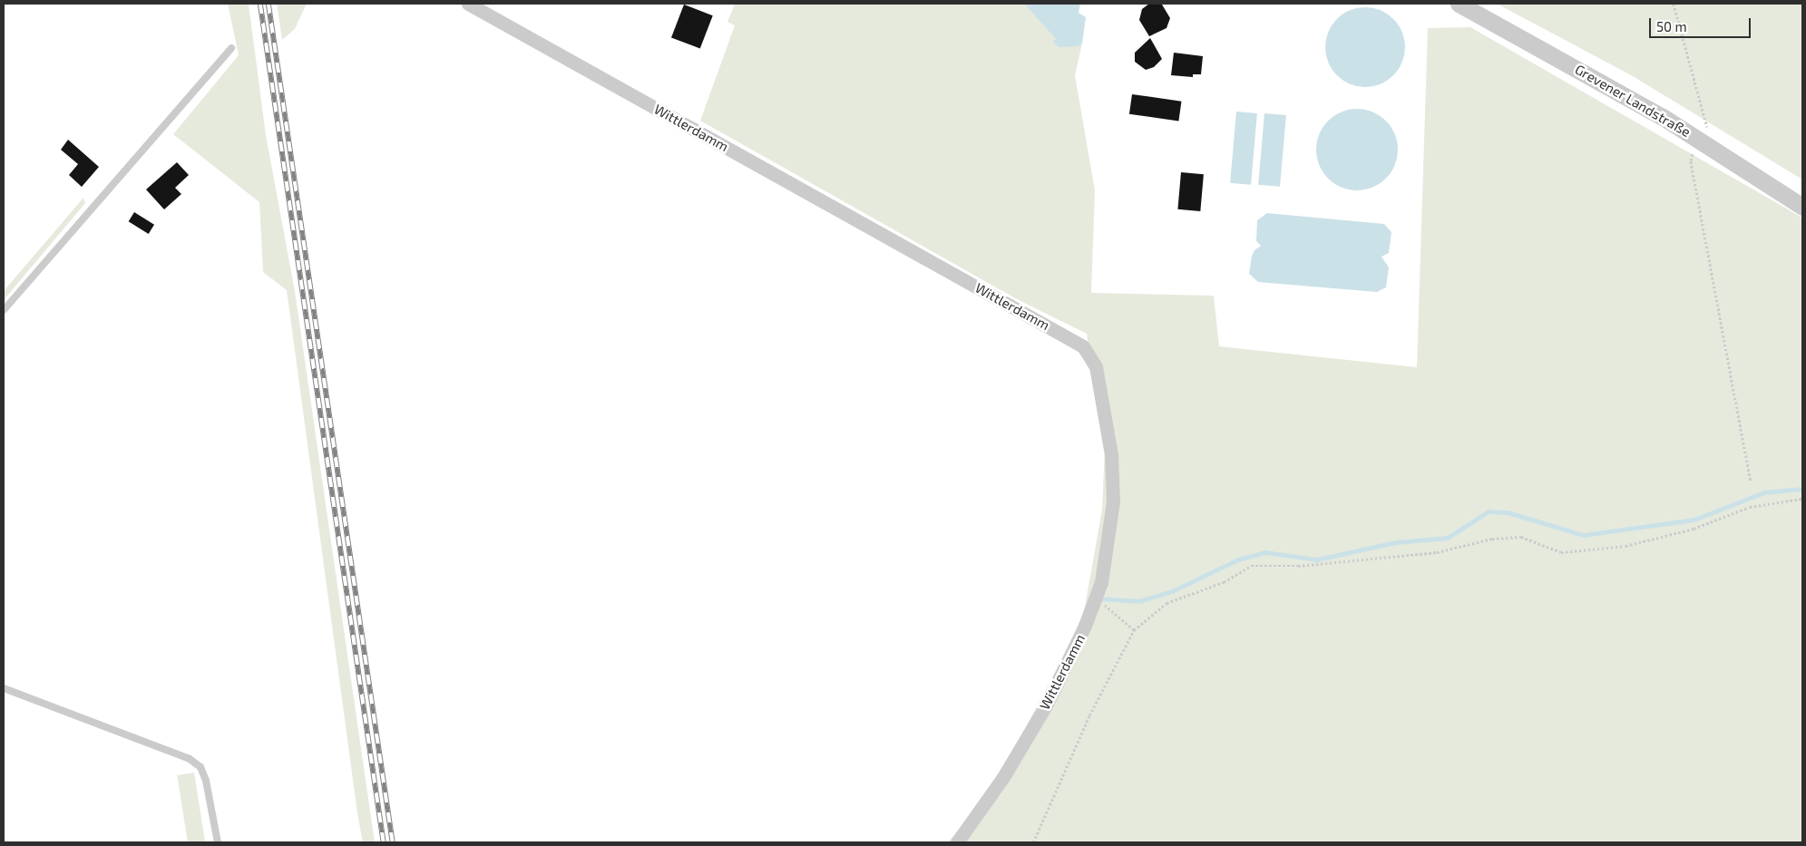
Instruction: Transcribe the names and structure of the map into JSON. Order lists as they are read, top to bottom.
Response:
{
  "streets": {
    "street": ["Grevener Landstraße", "Wittlerdamm"]
  },
  "scale_bar": "50 m"
}
